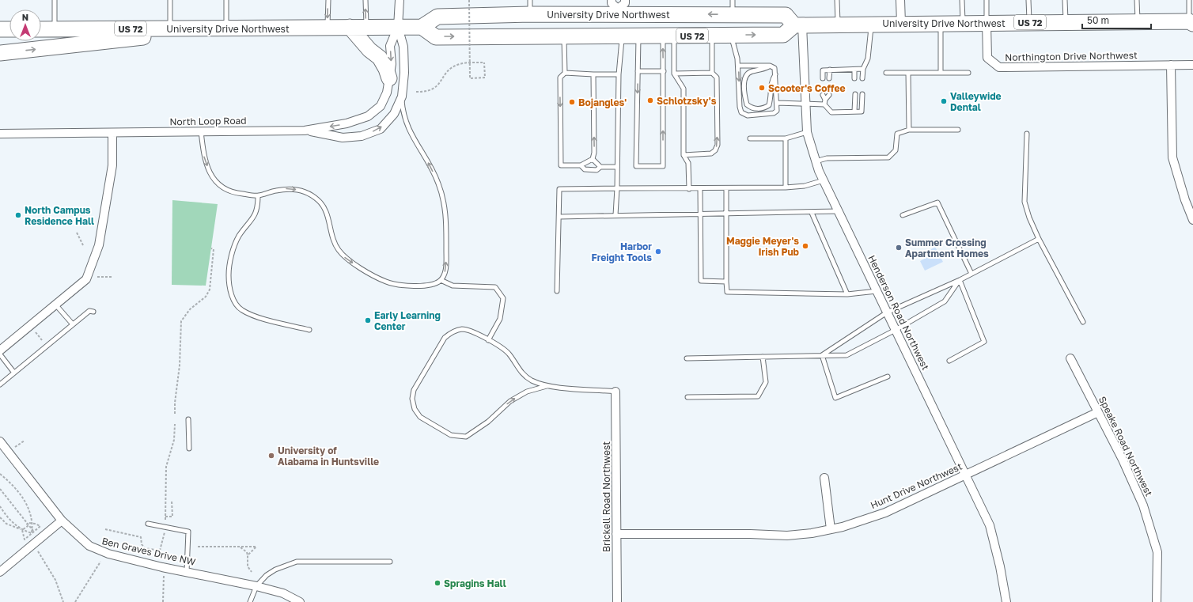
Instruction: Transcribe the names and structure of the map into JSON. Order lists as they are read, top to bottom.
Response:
{
  "streets": {
    "highway": ["University Drive Northwest", "US 72"],
    "street": [
      "Northington Drive Northwest",
      "North Loop Road",
      "Henderson Road Northwest",
      "Speake Road Northwest",
      "Hunt Drive Northwest",
      "Brickell Road Northwest",
      "Ben Graves Drive NW"
    ]
  },
  "crossings": [
    ["University Drive Northwest", "US 72"],
    ["University Drive Northwest", "Northington Drive Northwest"],
    ["University Drive Northwest", "North Loop Road"],
    ["University Drive Northwest", "Henderson Road Northwest"],
    ["US 72", "Henderson Road Northwest"],
    ["Henderson Road Northwest", "Hunt Drive Northwest"],
    ["Speake Road Northwest", "Hunt Drive Northwest"],
    ["Hunt Drive Northwest", "Brickell Road Northwest"]
  ],
  "places": [
    "Scooter's Coffee",
    "Schlotzsky's",
    "Valleywide Dental",
    "Bojangles'",
    "North Campus Residence Hall",
    "Maggie Meyer's Irish Pub",
    "Summer Crossing Apartment Homes",
    "Harbor Freight Tools",
    "Early Learning Center",
    "University of Alabama in Huntsville",
    "Spragins Hall"
  ],
  "scale_bar": "50 m",
  "north": "top"
}
